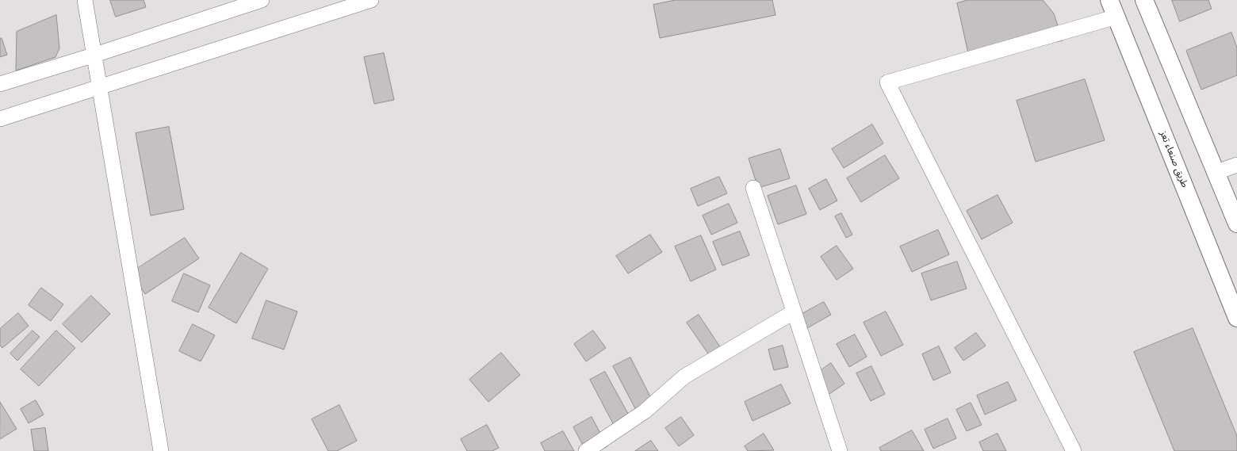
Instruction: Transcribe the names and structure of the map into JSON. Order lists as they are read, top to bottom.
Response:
{
  "streets": {
    "highway": ["طريق صنعاء تعز"]
  }
}
